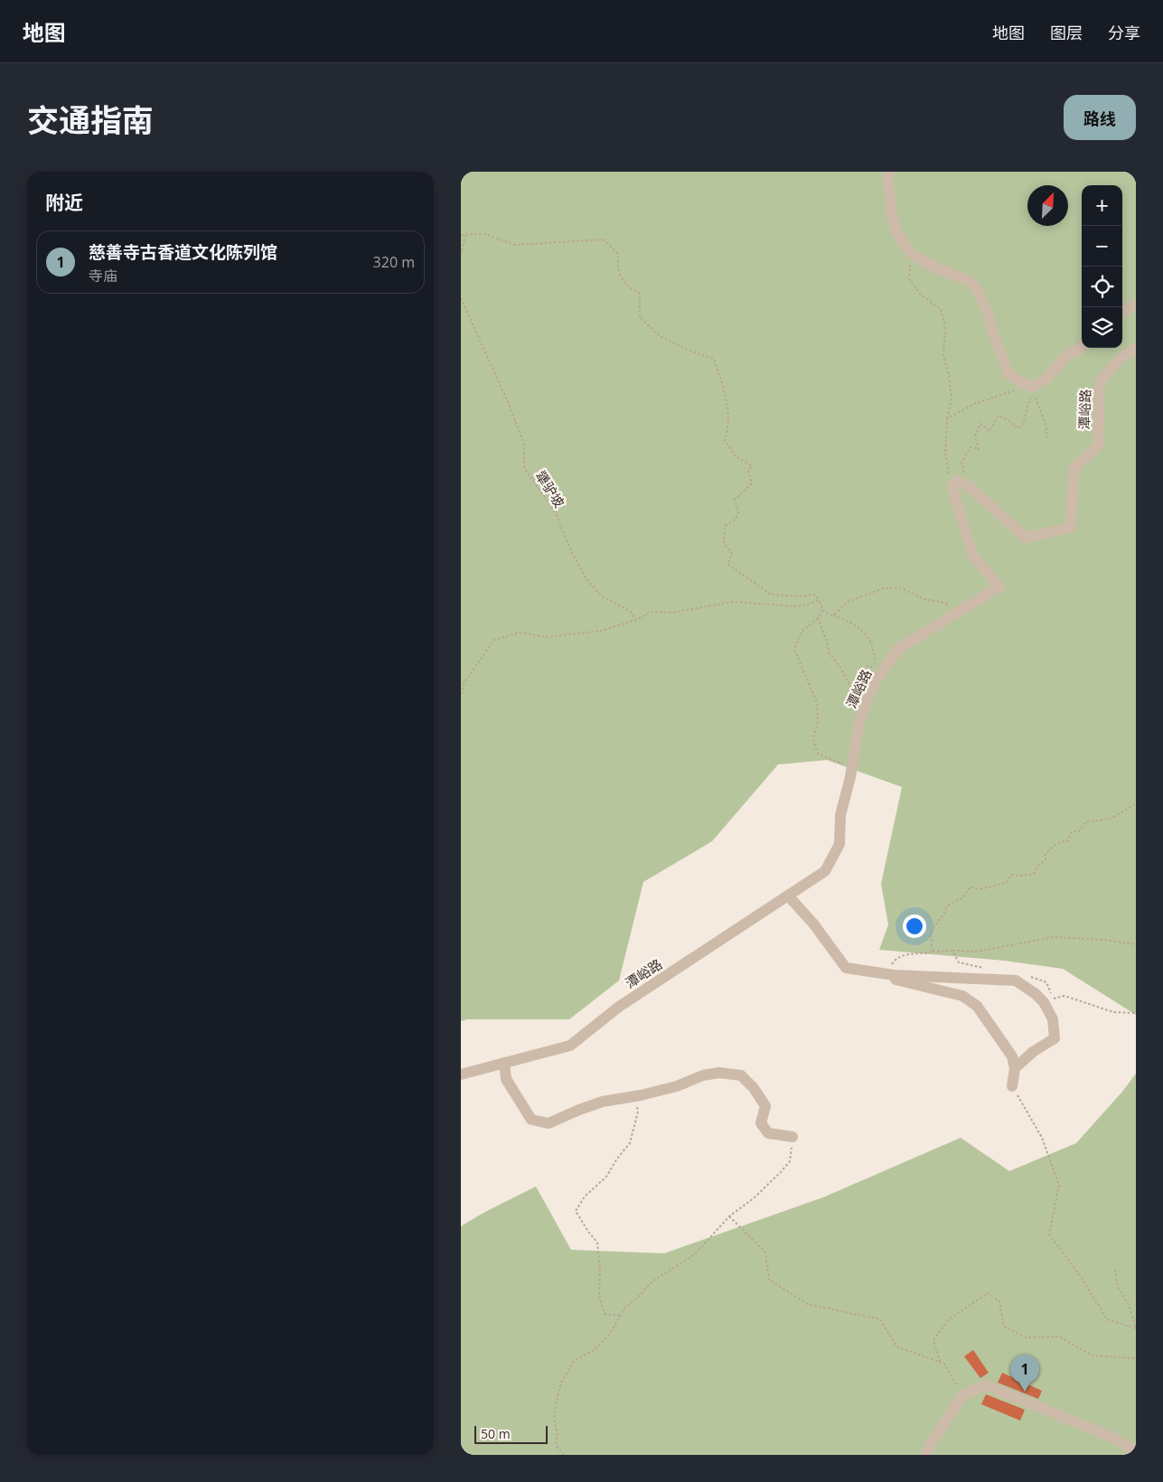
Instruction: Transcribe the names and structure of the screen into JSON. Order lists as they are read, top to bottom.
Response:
{
  "streets": {
    "street": ["潭峪路"],
    "path": ["犟驴坡"]
  },
  "scale_bar": "50 m",
  "north": "top right",
  "page": {
    "header": "地图",
    "nav": ["地图", "图层", "分享"],
    "title": "交通指南",
    "buttons": "路线",
    "heading": "附近",
    "map_buttons": ["+", "−"],
    "list": [
      {
        "mark": "1",
        "name": "慈善寺古香道文化陈列馆",
        "note": "寺庙",
        "value": "320 m"
      }
    ],
    "pins": "1",
    "scale": "50 m"
  }
}
